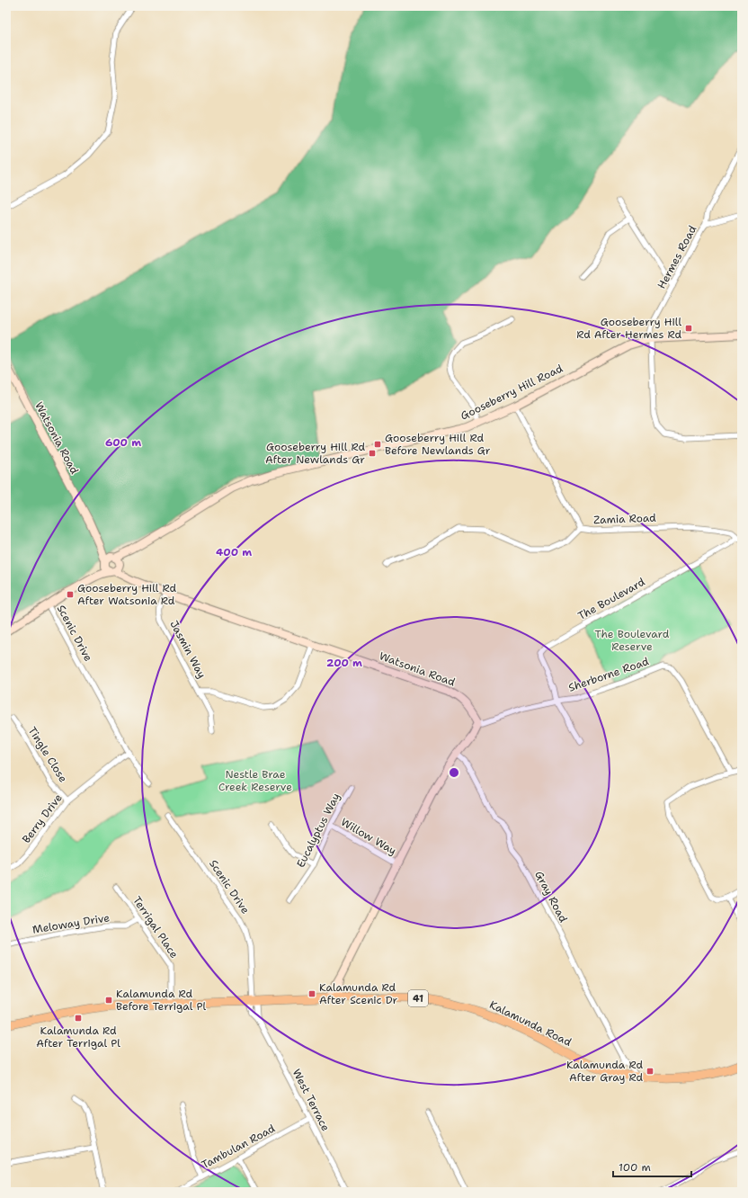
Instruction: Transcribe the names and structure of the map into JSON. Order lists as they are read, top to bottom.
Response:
{
  "streets": {
    "main road": ["41", "Kalamunda Road"],
    "street": [
      "Hermes Road",
      "Gooseberry Hill Road",
      "Watsonia Road",
      "Zamia Road",
      "The Boulevard",
      "Scenic Drive",
      "Jasmin Way",
      "Sherborne Road",
      "Tingle Close",
      "Berry Drive",
      "Eucalyptus Way",
      "Willow Way",
      "Gray Road",
      "Meloway Drive",
      "Terrigal Place",
      "West Terrace",
      "Tambulan Road"
    ]
  },
  "crossings": [
    ["Hermes Road", "Gooseberry Hill Road"],
    ["Gooseberry Hill Road", "Watsonia Road"],
    ["Gooseberry Hill Road", "Zamia Road"],
    ["Watsonia Road", "Jasmin Way"],
    ["Watsonia Road", "Sherborne Road"],
    ["Zamia Road", "The Boulevard"],
    ["The Boulevard", "Sherborne Road"],
    ["Scenic Drive", "Berry Drive"],
    ["Scenic Drive", "Kalamunda Road"],
    ["Scenic Drive", "West Terrace"],
    ["Tingle Close", "Berry Drive"],
    ["Eucalyptus Way", "Willow Way"],
    ["Gray Road", "Kalamunda Road"],
    ["Meloway Drive", "Terrigal Place"],
    ["Terrigal Place", "Kalamunda Road"],
    ["Kalamunda Road", "West Terrace"],
    ["West Terrace", "Tambulan Road"]
  ],
  "parks": ["The Boulevard Reserve", "Nestle Brae Creek Reserve"],
  "places": {
    "transit": [
      "Gooseberry Hill Rd After Hermes Rd",
      "Gooseberry Hill Rd Before Newlands Gr",
      "Gooseberry Hill Rd After Newlands Gr",
      "Gooseberry Hill Rd After Watsonia Rd",
      "Kalamunda Rd After Scenic Dr",
      "Kalamunda Rd Before Terrigal Pl",
      "Kalamunda Rd After Terrigal Pl",
      "Kalamunda Rd After Gray Rd"
    ]
  },
  "scale_bar": "100 m",
  "rings": ["600 m", "400 m", "200 m"]
}
